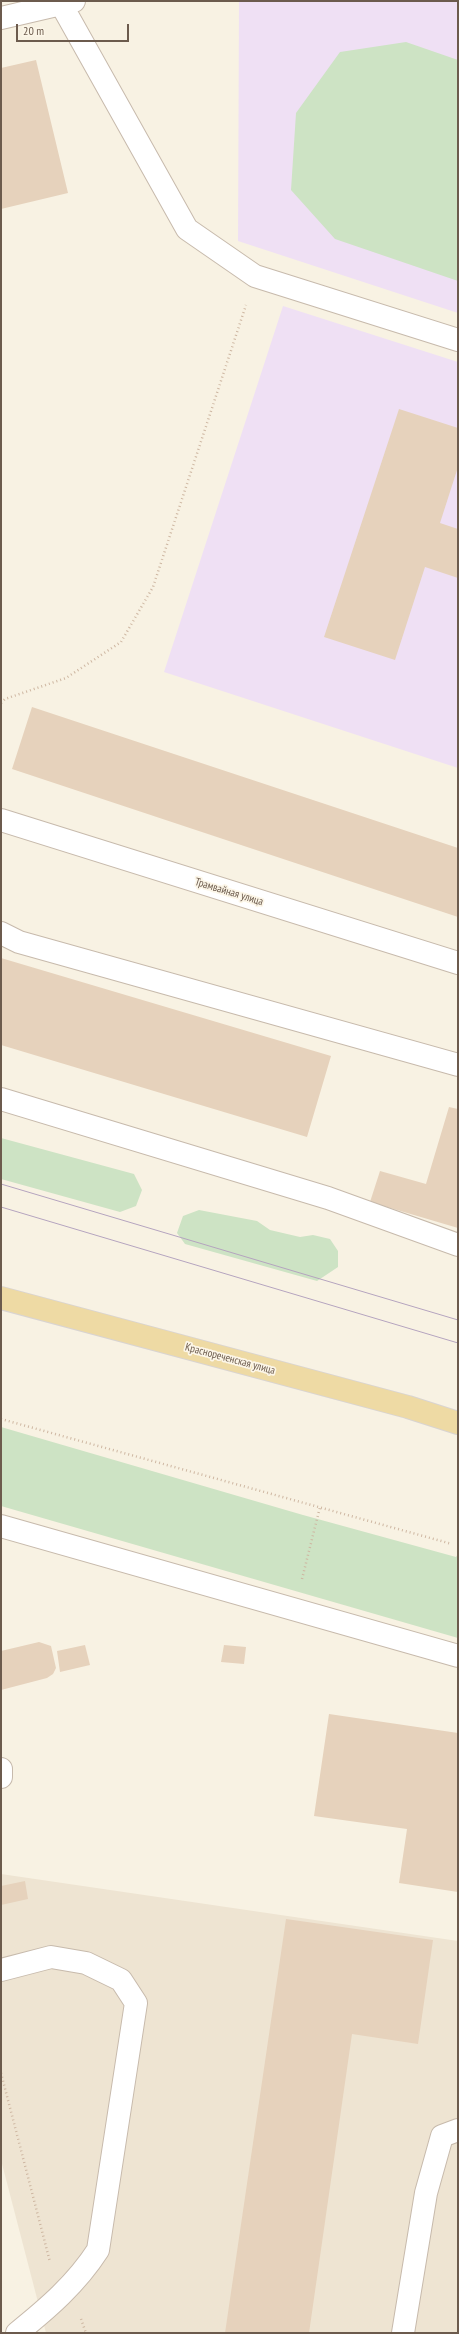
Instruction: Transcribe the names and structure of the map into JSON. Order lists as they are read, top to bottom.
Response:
{
  "streets": {
    "main road": ["Краснореченская улица"],
    "street": ["Трамвайная улица"]
  },
  "scale_bar": "20 m"
}
